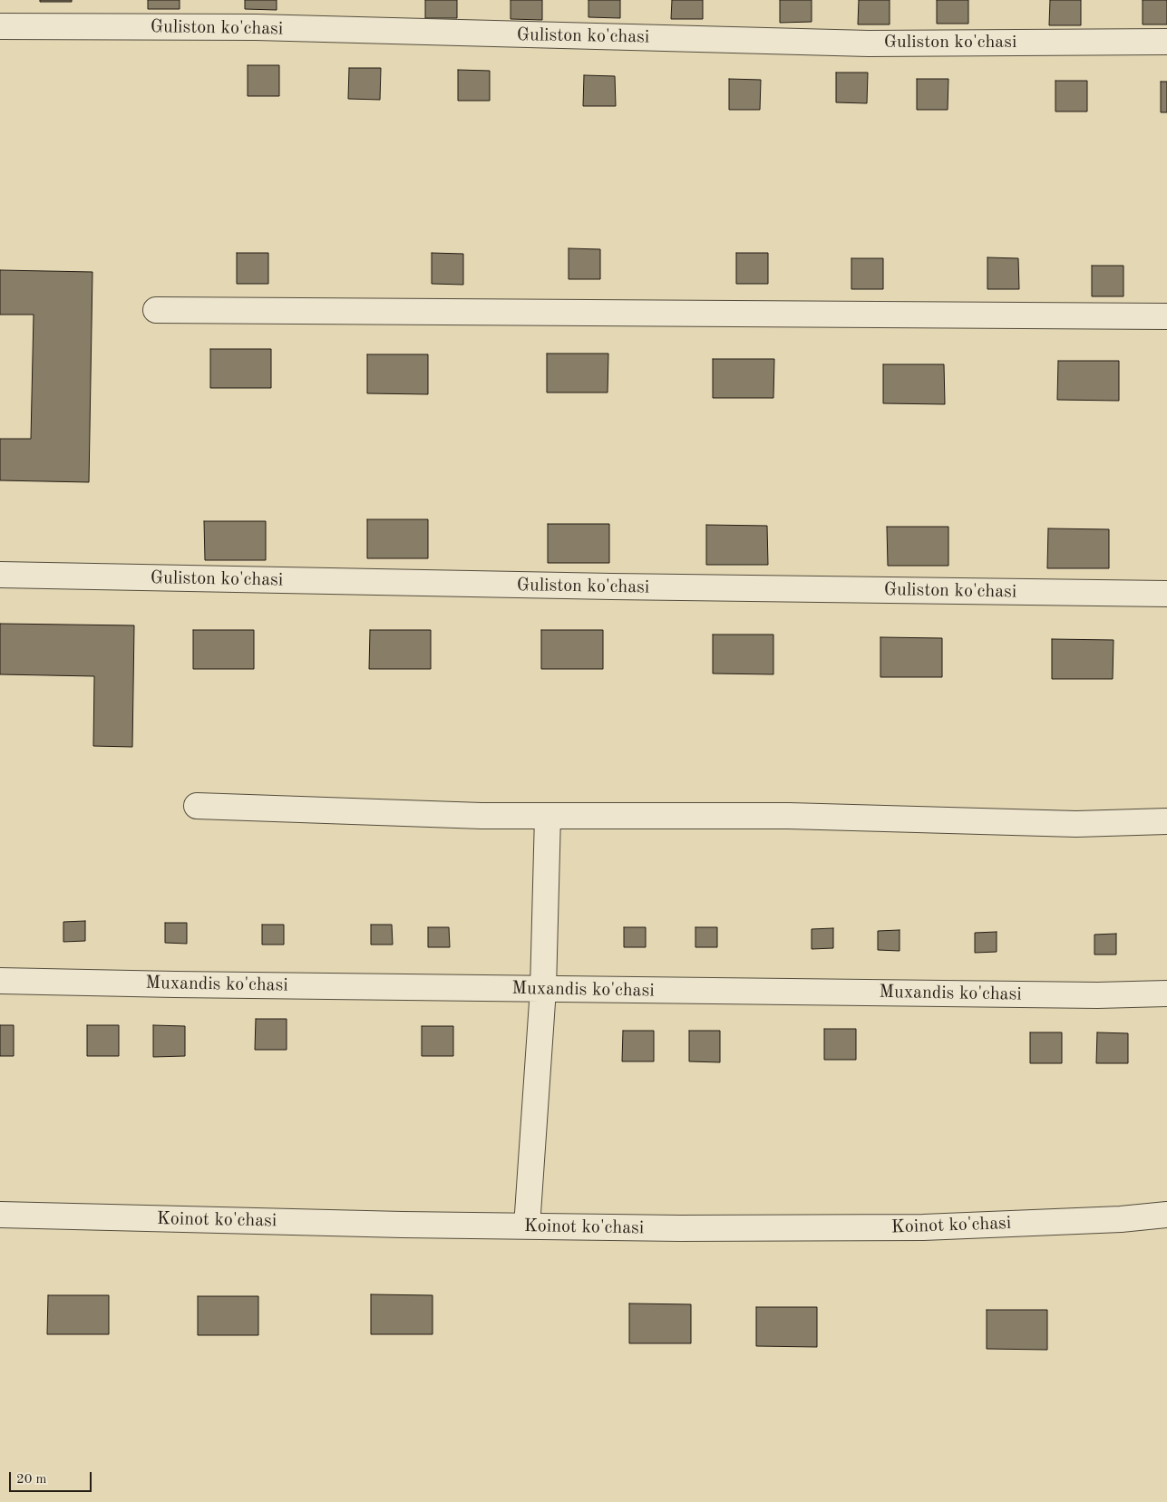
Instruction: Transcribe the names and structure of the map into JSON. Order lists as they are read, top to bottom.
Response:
{
  "streets": {
    "street": ["Guliston ko'chasi", "Muxandis ko'chasi", "Koinot ko'chasi"]
  },
  "scale_bar": "20 m"
}
